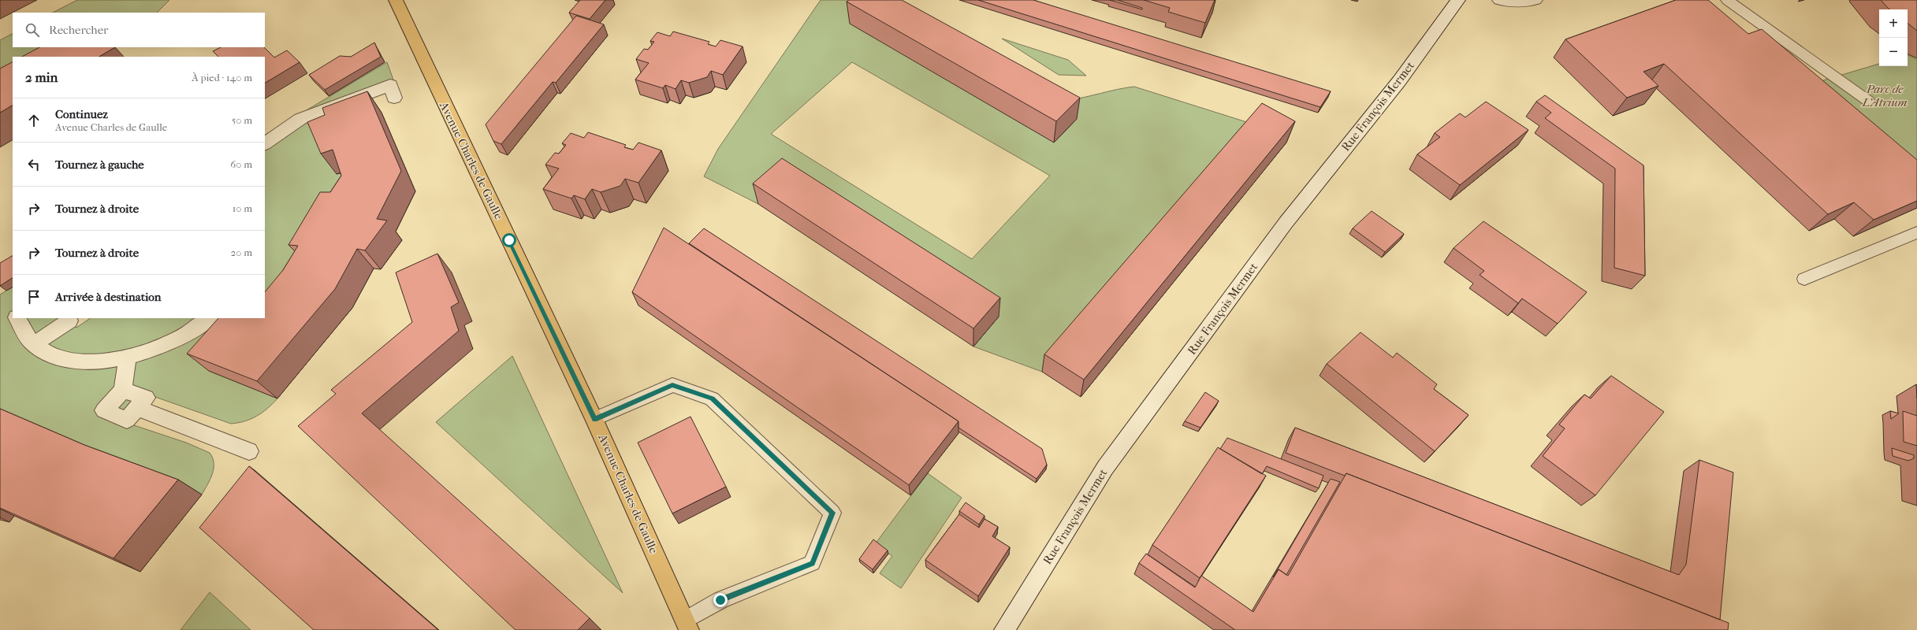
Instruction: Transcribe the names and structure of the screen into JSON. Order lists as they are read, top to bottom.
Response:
{
  "streets": {
    "main road": ["Rue François Mermet", "Avenue Charles de Gaulle"]
  },
  "parks": ["Parc de L’Atrium"],
  "page": {
    "map_buttons": ["+", "−"],
    "search": "Rechercher",
    "heading": ["2 min", "À pied · 140 m"],
    "list": [
      ["Continuez", "Avenue Charles de Gaulle", "50 m"],
      ["Tournez à gauche", "60 m"],
      ["Tournez à droite", "10 m"],
      ["Tournez à droite", "20 m"],
      "Arrivée à destination"
    ]
  }
}
